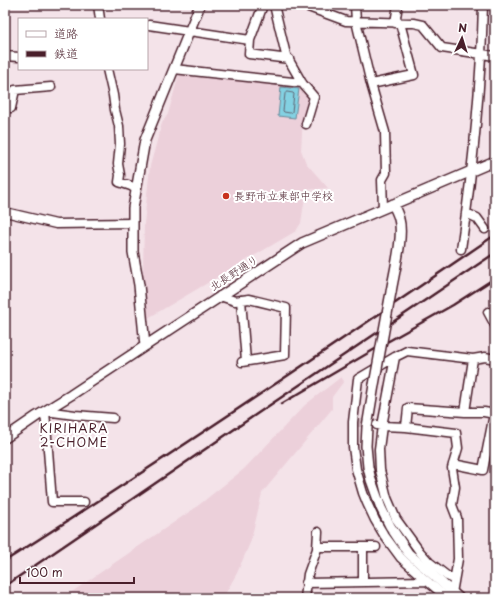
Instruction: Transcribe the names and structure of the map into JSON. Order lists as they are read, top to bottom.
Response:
{
  "streets": {
    "street": ["北長野通り"]
  },
  "districts": ["KIRIHARA 2-CHOME"],
  "places": ["長野市立東部中学校"],
  "legend": ["道路", "鉄道"],
  "scale_bar": "100 m",
  "north": "top"
}
